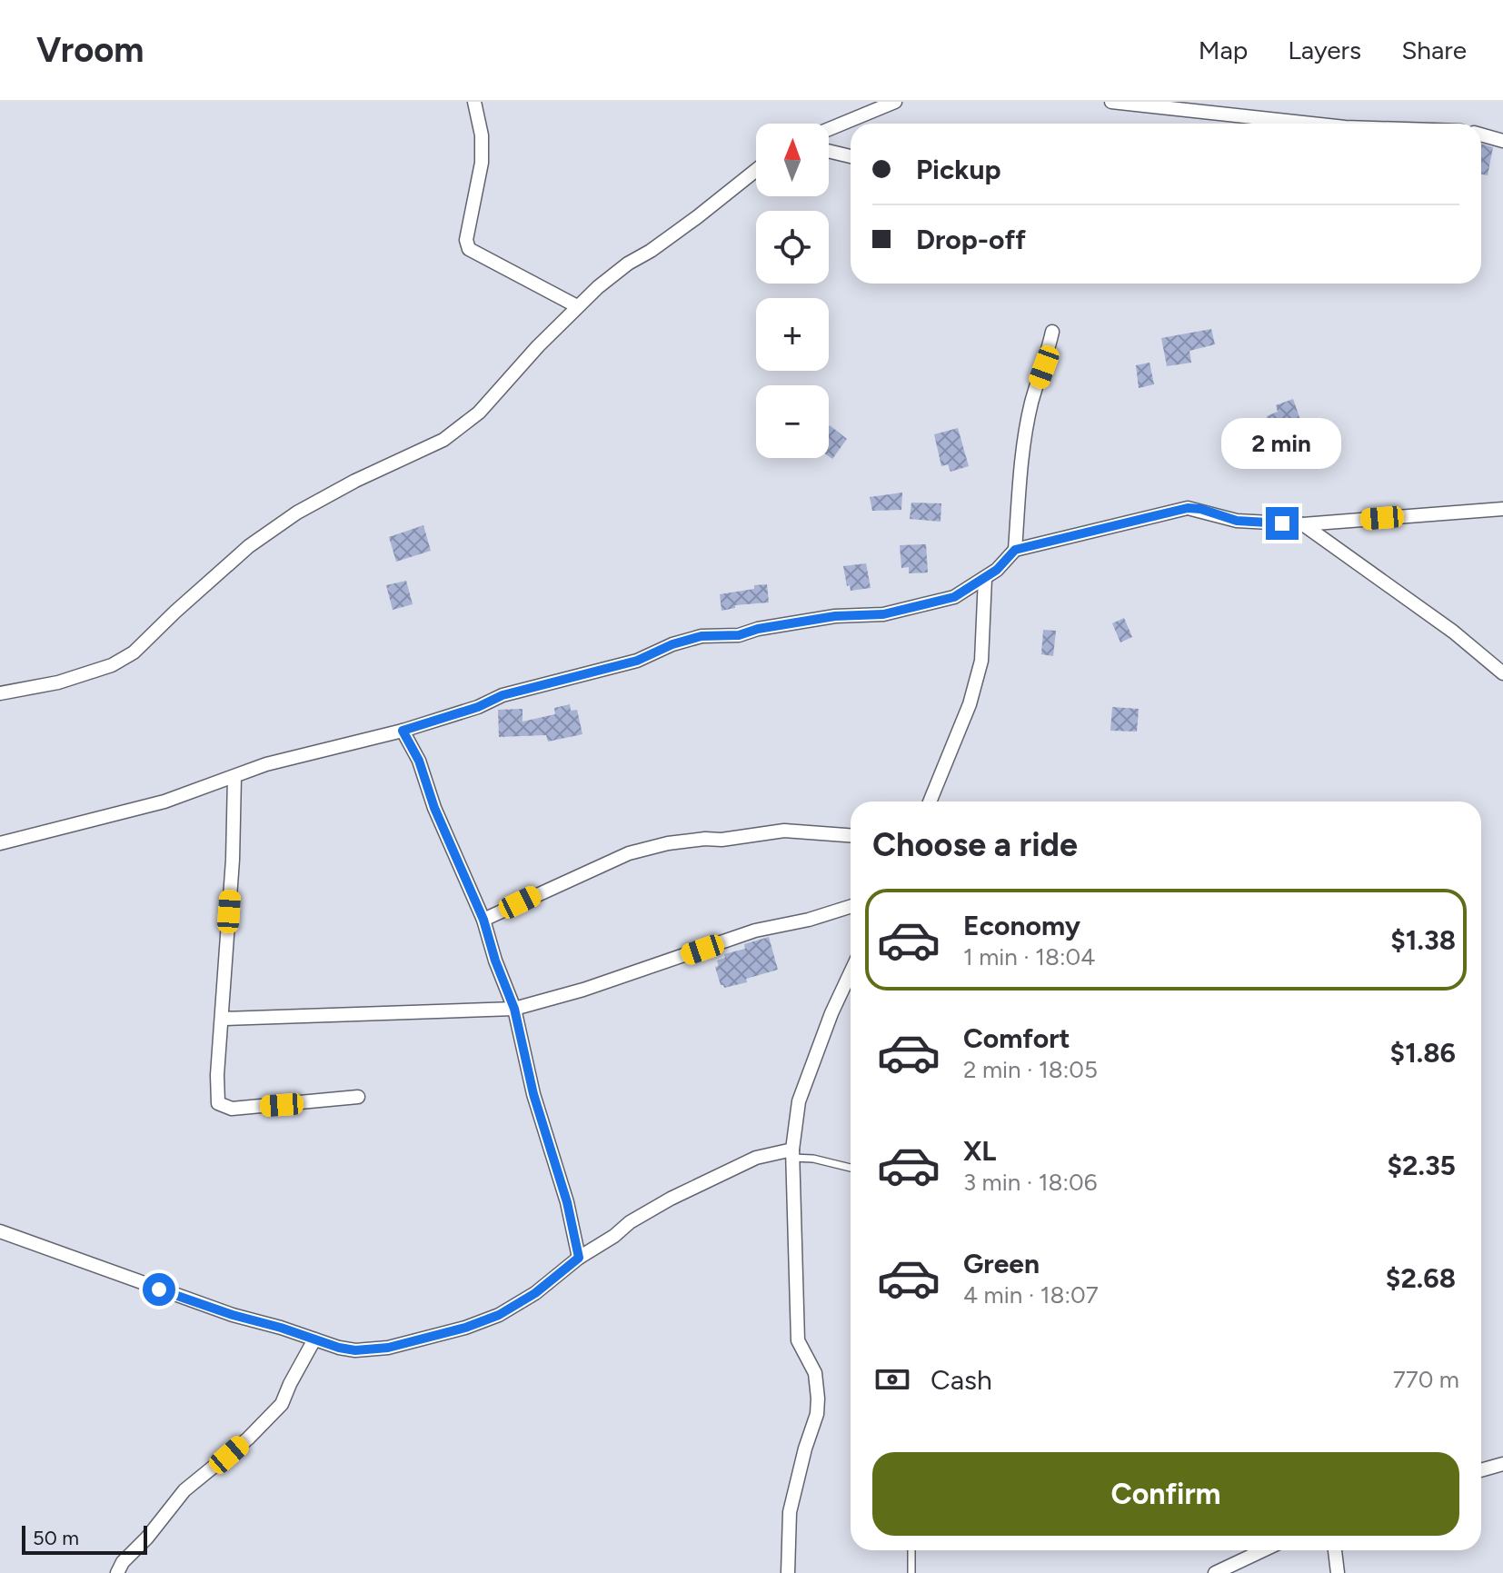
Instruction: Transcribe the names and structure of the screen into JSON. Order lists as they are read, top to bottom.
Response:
{
  "scale_bar": "50 m",
  "north": "top",
  "page": {
    "header": "Vroom",
    "nav": ["Map", "Layers", "Share"],
    "map_buttons": ["+", "−"],
    "banner": ["Pickup", "Drop-off"],
    "bubble": "2 min",
    "heading": "Choose a ride",
    "list": [
      {
        "name": "Economy",
        "note": "1 min · 18:04",
        "value": "$1.38"
      },
      {
        "name": "Comfort",
        "note": "2 min · 18:05",
        "value": "$1.86"
      },
      {
        "name": "XL",
        "note": "3 min · 18:06",
        "value": "$2.35"
      },
      {
        "name": "Green",
        "note": "4 min · 18:07",
        "value": "$2.68"
      }
    ],
    "pay": ["Cash", "770 m"],
    "buttons": "Confirm",
    "scale": "50 m"
  }
}
